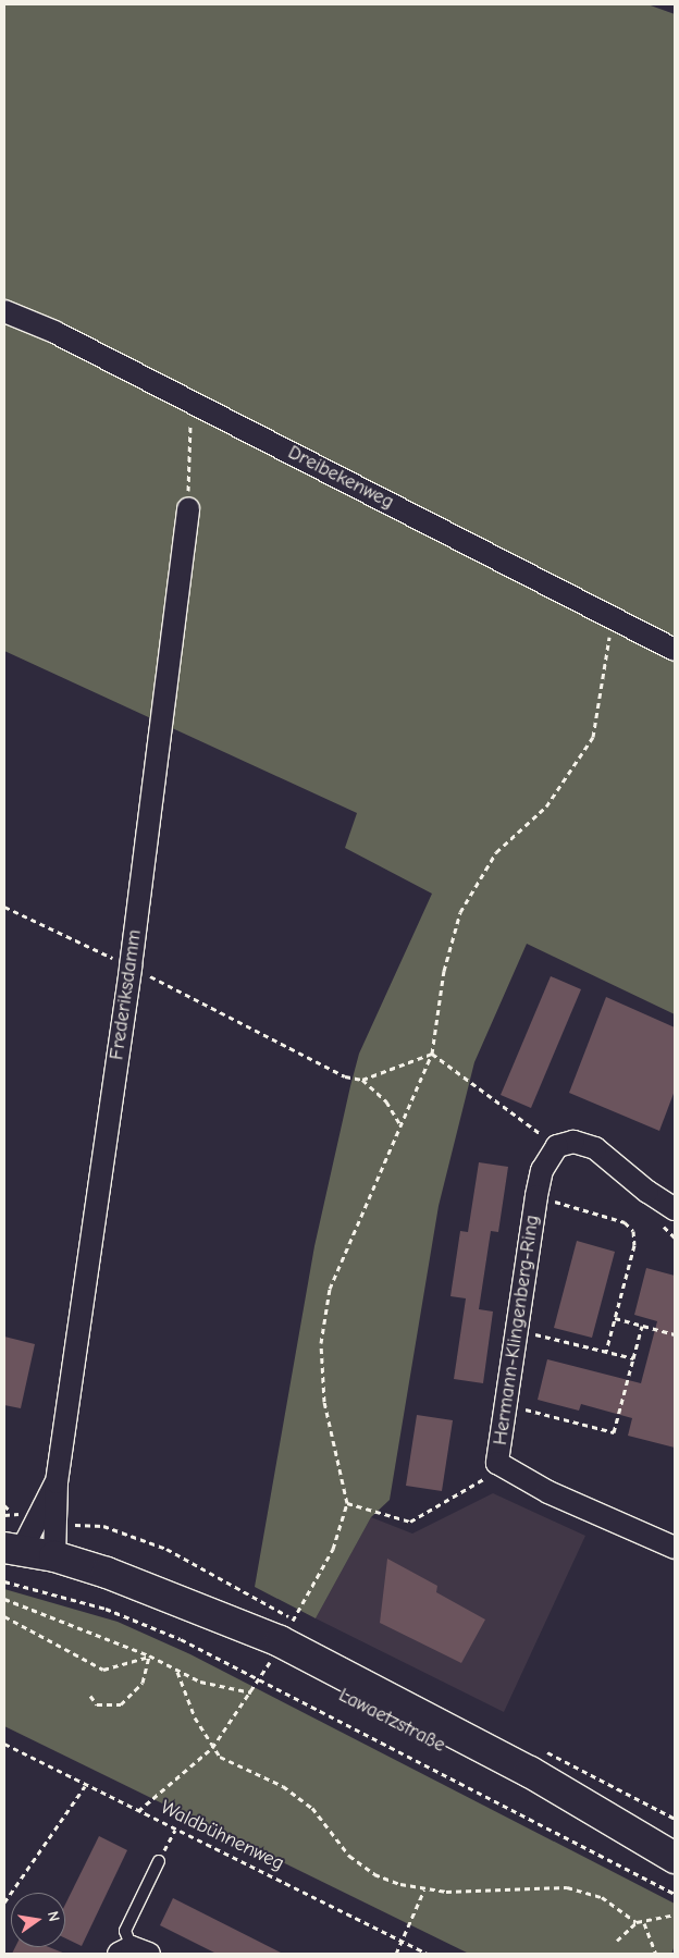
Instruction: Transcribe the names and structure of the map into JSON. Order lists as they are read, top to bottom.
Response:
{
  "streets": {
    "street": [
      "Dreibekenweg",
      "Frederiksdamm",
      "Hermann-Klingenberg-Ring",
      "Lawaetzstraße"
    ],
    "path": ["Waldbühnenweg"]
  },
  "crossings": [
    ["Frederiksdamm", "Lawaetzstraße"]
  ],
  "north": "right"
}
